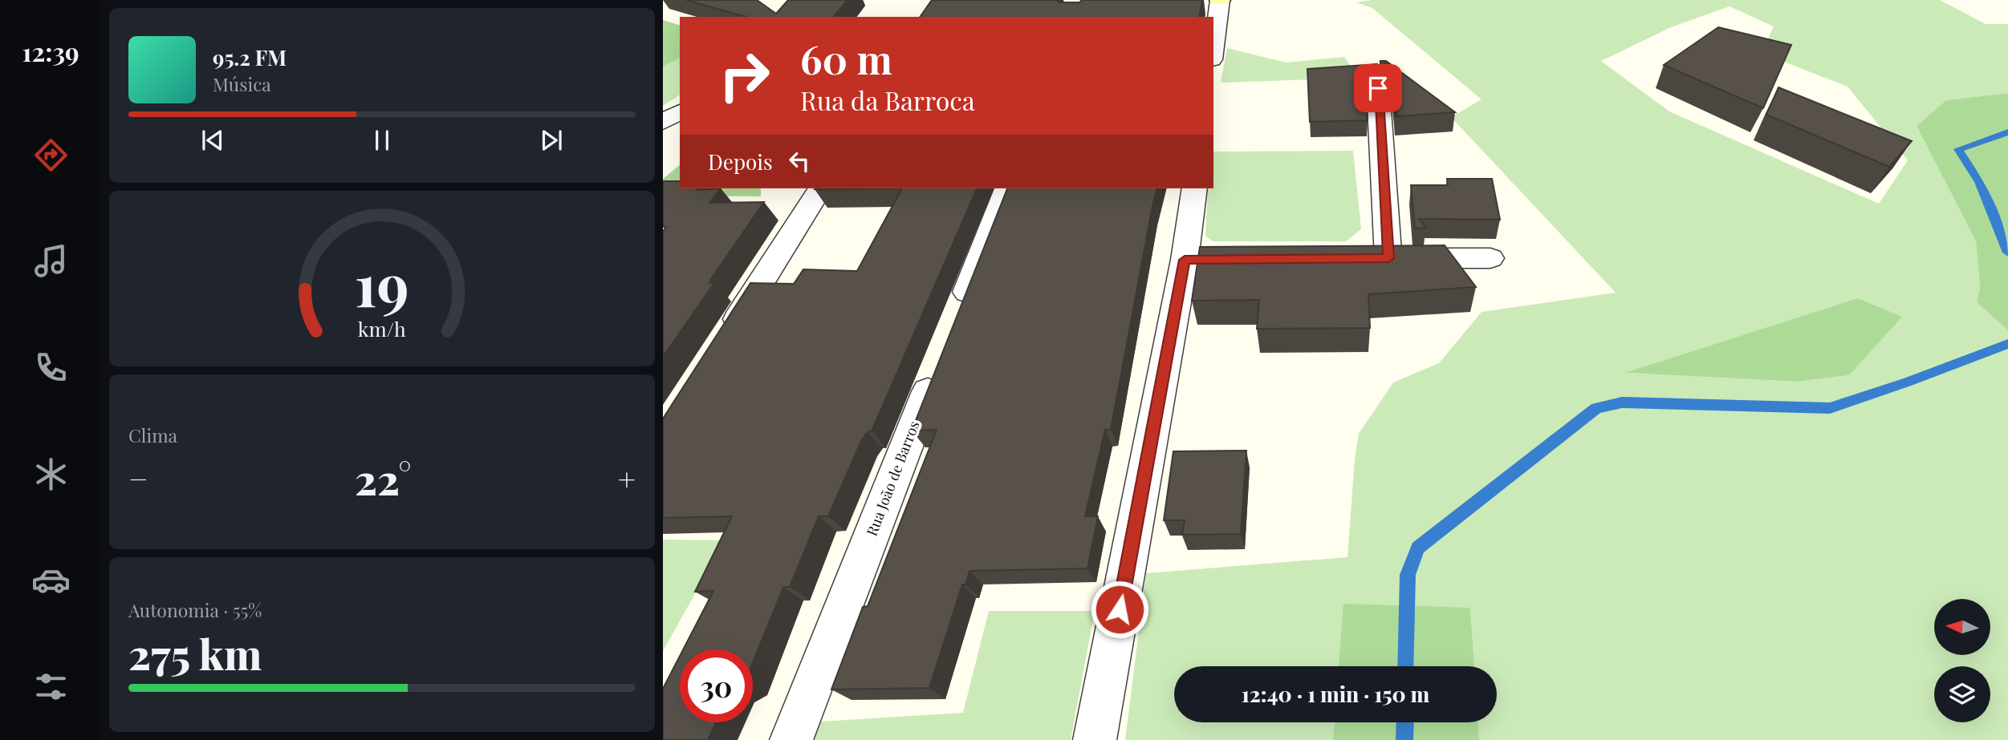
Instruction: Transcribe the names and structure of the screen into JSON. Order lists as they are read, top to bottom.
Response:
{
  "streets": {
    "street": ["Rua João de Barros"]
  },
  "north": "left",
  "page": {
    "tabs": "12:39",
    "turn": ["60 m", "Rua da Barroca"],
    "song": ["95.2 FM", "Música"],
    "then": "Depois",
    "tile": [
      "Clima",
      ["Autonomia · 55%", "275 km"]
    ],
    "heat": ["−", "22°", "+"],
    "limit": "30",
    "trip": "12:40 · 1 min · 150 m",
    "gauge": ["19", "km/h"]
  }
}
